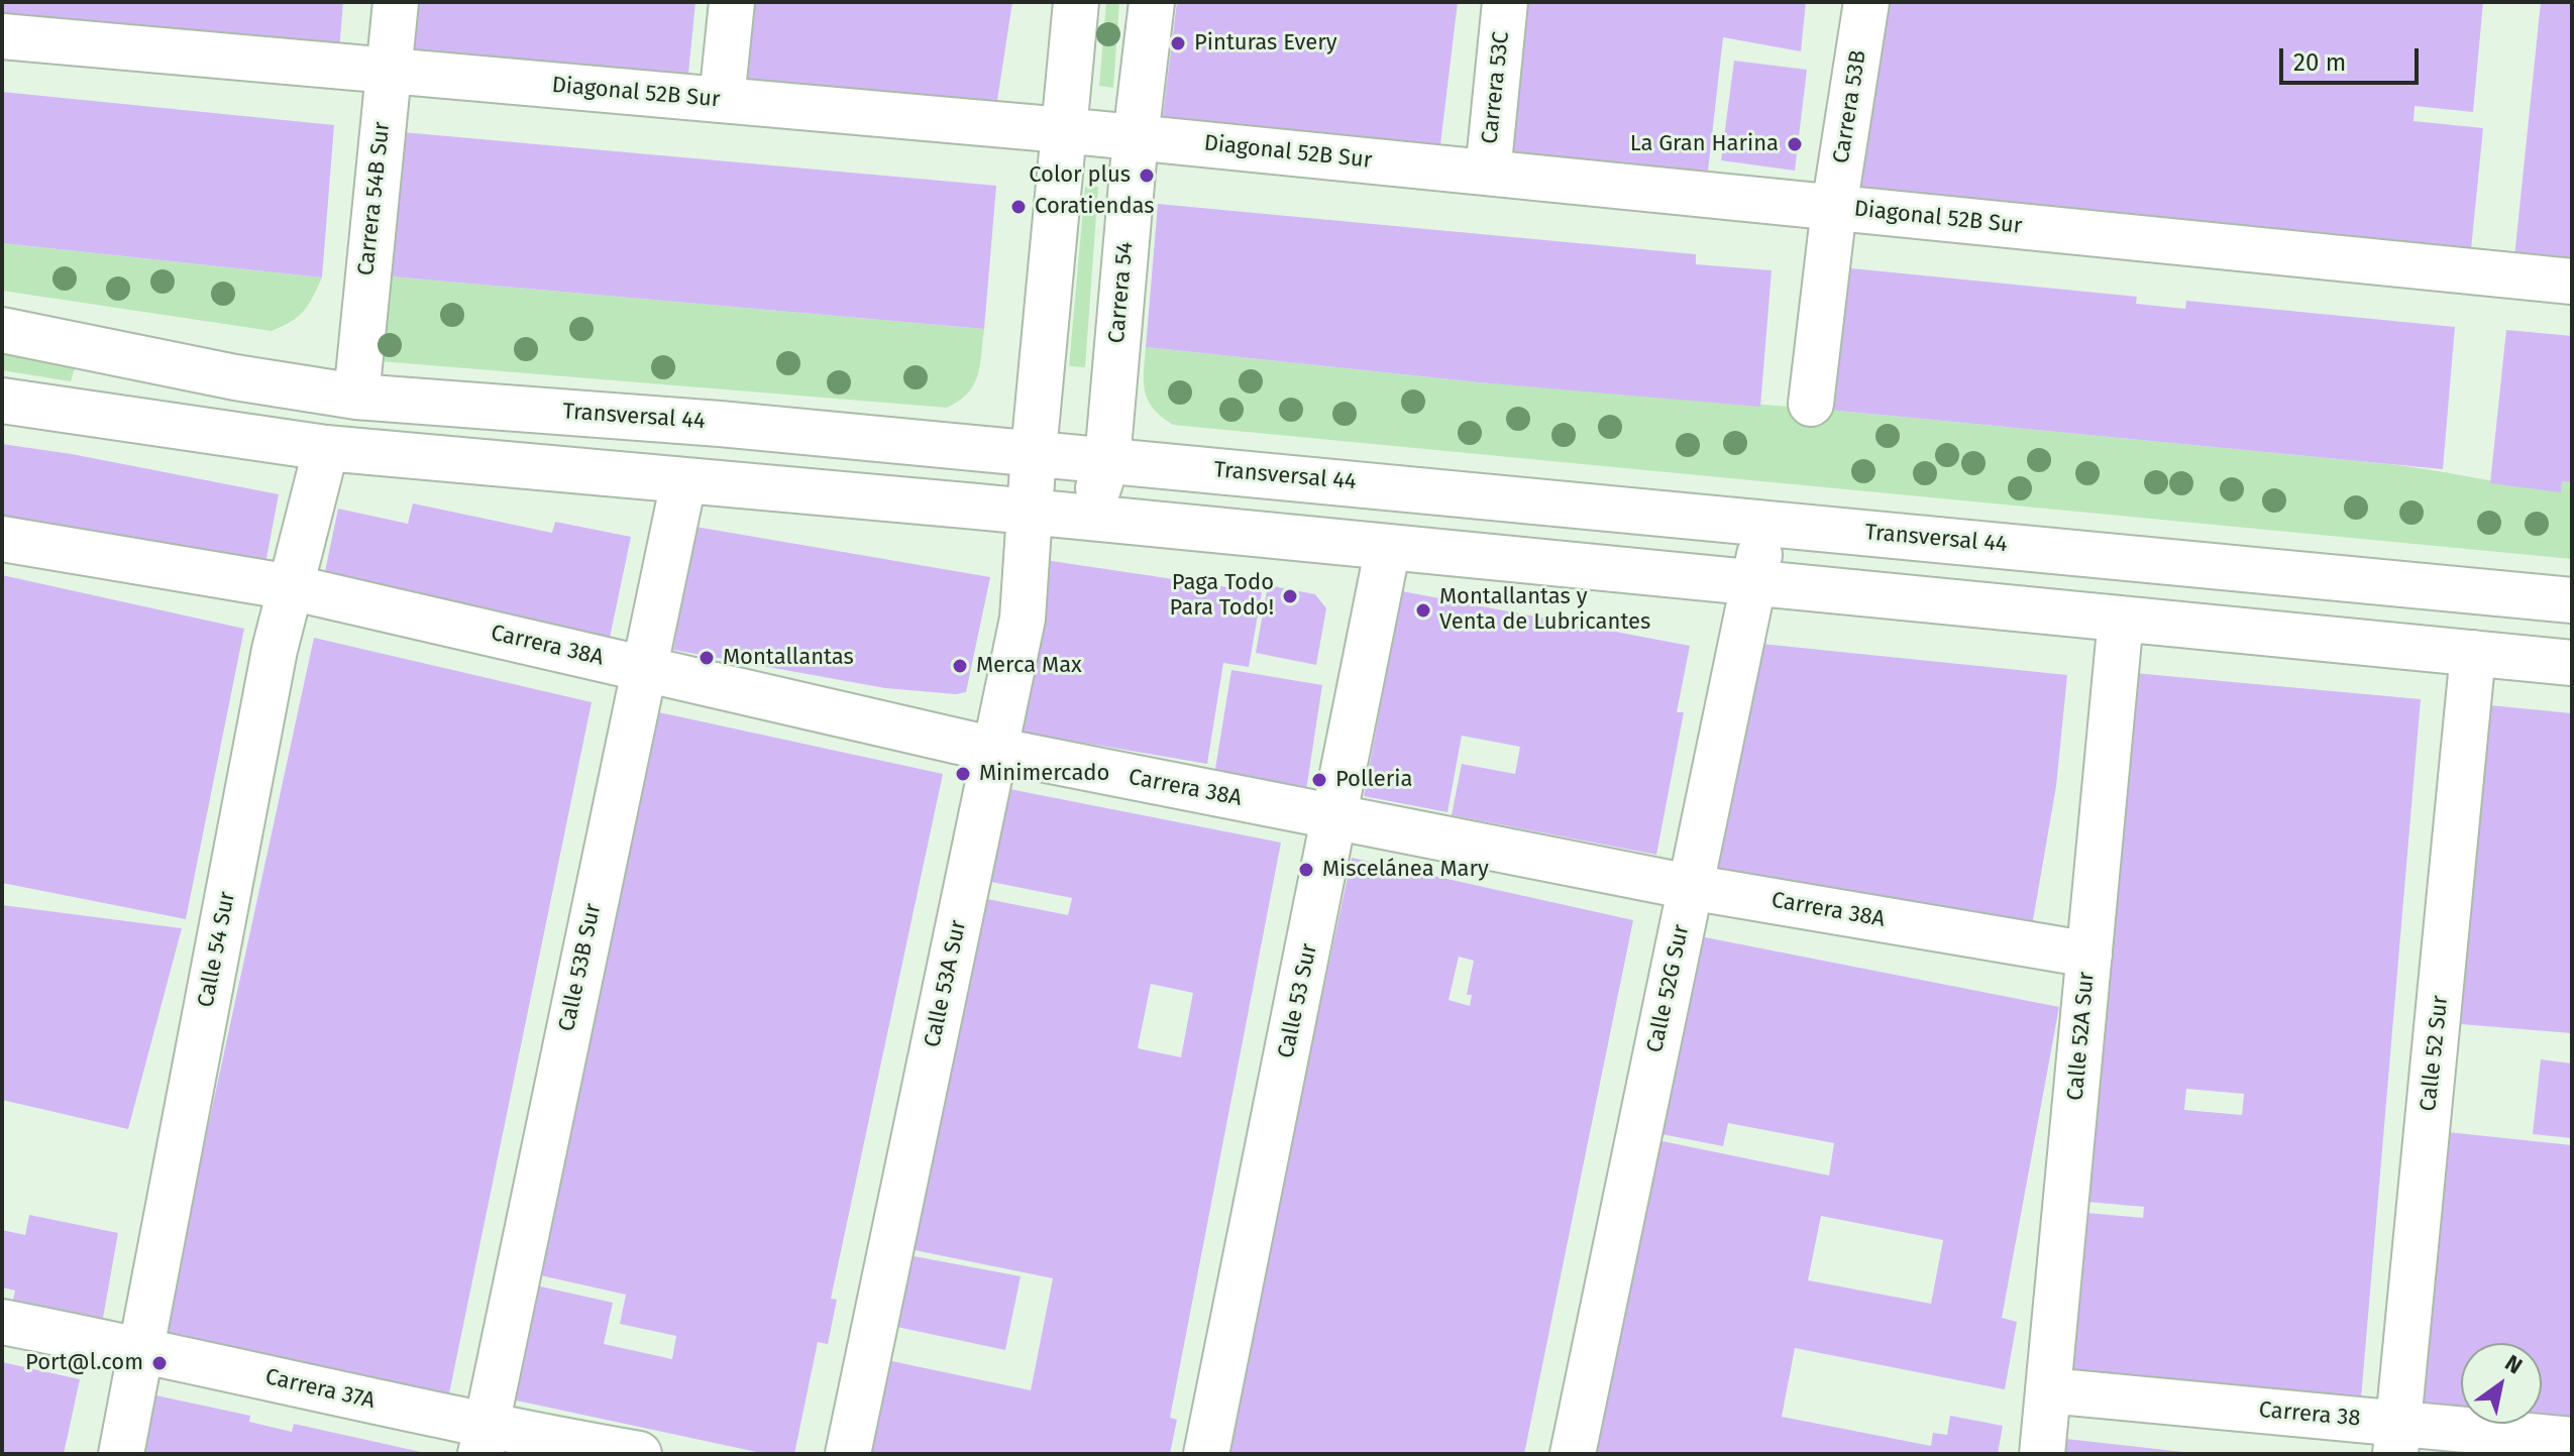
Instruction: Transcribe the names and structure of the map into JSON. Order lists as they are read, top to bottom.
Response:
{
  "streets": {
    "street": [
      "Carrera 53C",
      "Diagonal 52B Sur",
      "Carrera 53B",
      "Carrera 54B Sur",
      "Carrera 54",
      "Transversal 44",
      "Carrera 38A",
      "Calle 54 Sur",
      "Calle 53B Sur",
      "Calle 53A Sur",
      "Calle 52G Sur",
      "Calle 53 Sur",
      "Calle 52A Sur",
      "Calle 52 Sur",
      "Carrera 37A",
      "Carrera 38"
    ]
  },
  "crossings": [
    ["Carrera 53C", "Diagonal 52B Sur"],
    ["Diagonal 52B Sur", "Carrera 53B"],
    ["Diagonal 52B Sur", "Carrera 54B Sur"],
    ["Diagonal 52B Sur", "Carrera 54"],
    ["Carrera 54B Sur", "Transversal 44"],
    ["Carrera 54", "Transversal 44"],
    ["Carrera 54", "Calle 53A Sur"],
    ["Transversal 44", "Calle 52G Sur"],
    ["Carrera 38A", "Calle 54 Sur"],
    ["Carrera 38A", "Calle 53B Sur"],
    ["Carrera 38A", "Calle 53A Sur"],
    ["Carrera 38A", "Calle 52G Sur"],
    ["Carrera 38A", "Calle 53 Sur"],
    ["Carrera 38A", "Calle 52A Sur"],
    ["Calle 54 Sur", "Carrera 37A"],
    ["Calle 53B Sur", "Carrera 37A"],
    ["Calle 52A Sur", "Carrera 38"],
    ["Calle 52 Sur", "Carrera 38"]
  ],
  "places": [
    "Pinturas Every",
    "La Gran Harina",
    "Color plus",
    "Coratiendas",
    "Paga Todo Para Todo!",
    "Montallantas y Venta de Lubricantes",
    "Montallantas",
    "Merca Max",
    "Minimercado",
    "Polleria",
    "Miscelánea Mary",
    "Port@l.com"
  ],
  "scale_bar": "20 m",
  "north": "top right"
}
